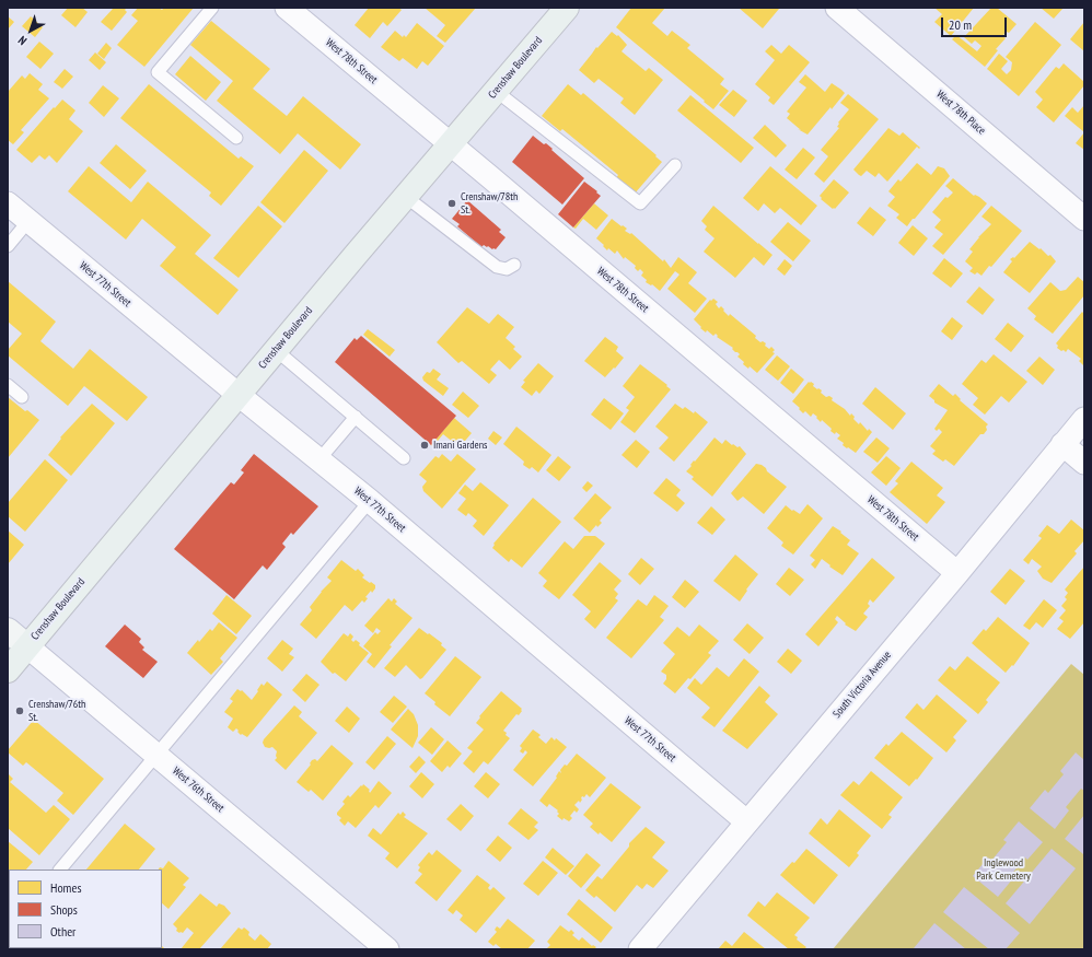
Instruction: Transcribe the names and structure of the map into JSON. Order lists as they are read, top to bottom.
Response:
{
  "streets": {
    "main road": ["Crenshaw Boulevard"],
    "street": [
      "West 78th Street",
      "West 78th Place",
      "West 77th Street",
      "South Victoria Avenue",
      "West 76th Street"
    ]
  },
  "crossings": [
    ["West 78th Street", "Crenshaw Boulevard"],
    ["West 78th Street", "South Victoria Avenue"],
    ["Crenshaw Boulevard", "West 77th Street"],
    ["Crenshaw Boulevard", "West 76th Street"],
    ["West 77th Street", "South Victoria Avenue"]
  ],
  "parks": ["Inglewood Park Cemetery"],
  "places": ["Crenshaw/78th St.", "Imani Gardens", "Crenshaw/76th St."],
  "legend": ["Homes", "Shops", "Other"],
  "scale_bar": "20 m",
  "north": "bottom left"
}
